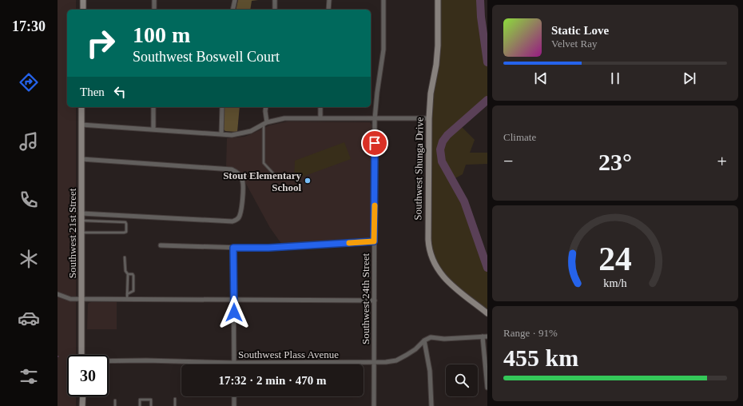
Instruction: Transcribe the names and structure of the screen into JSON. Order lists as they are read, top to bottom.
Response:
{
  "streets": {
    "street": [
      "Southwest Shunga Drive",
      "Southwest 21st Street",
      "Southwest 24th Street",
      "Southwest Plass Avenue"
    ]
  },
  "crossings": [
    ["Southwest 24th Street", "Southwest Plass Avenue"]
  ],
  "places": ["Stout Elementary School"],
  "page": {
    "tabs": "17:30",
    "turn": ["100 m", "Southwest Boswell Court"],
    "song": ["Static Love", "Velvet Ray"],
    "then": "Then",
    "tile": [
      "Climate",
      ["Range · 91%", "455 km"]
    ],
    "heat": ["−", "23°", "+"],
    "limit": "30",
    "trip": "17:32 · 2 min · 470 m",
    "gauge": ["24", "km/h"]
  }
}
